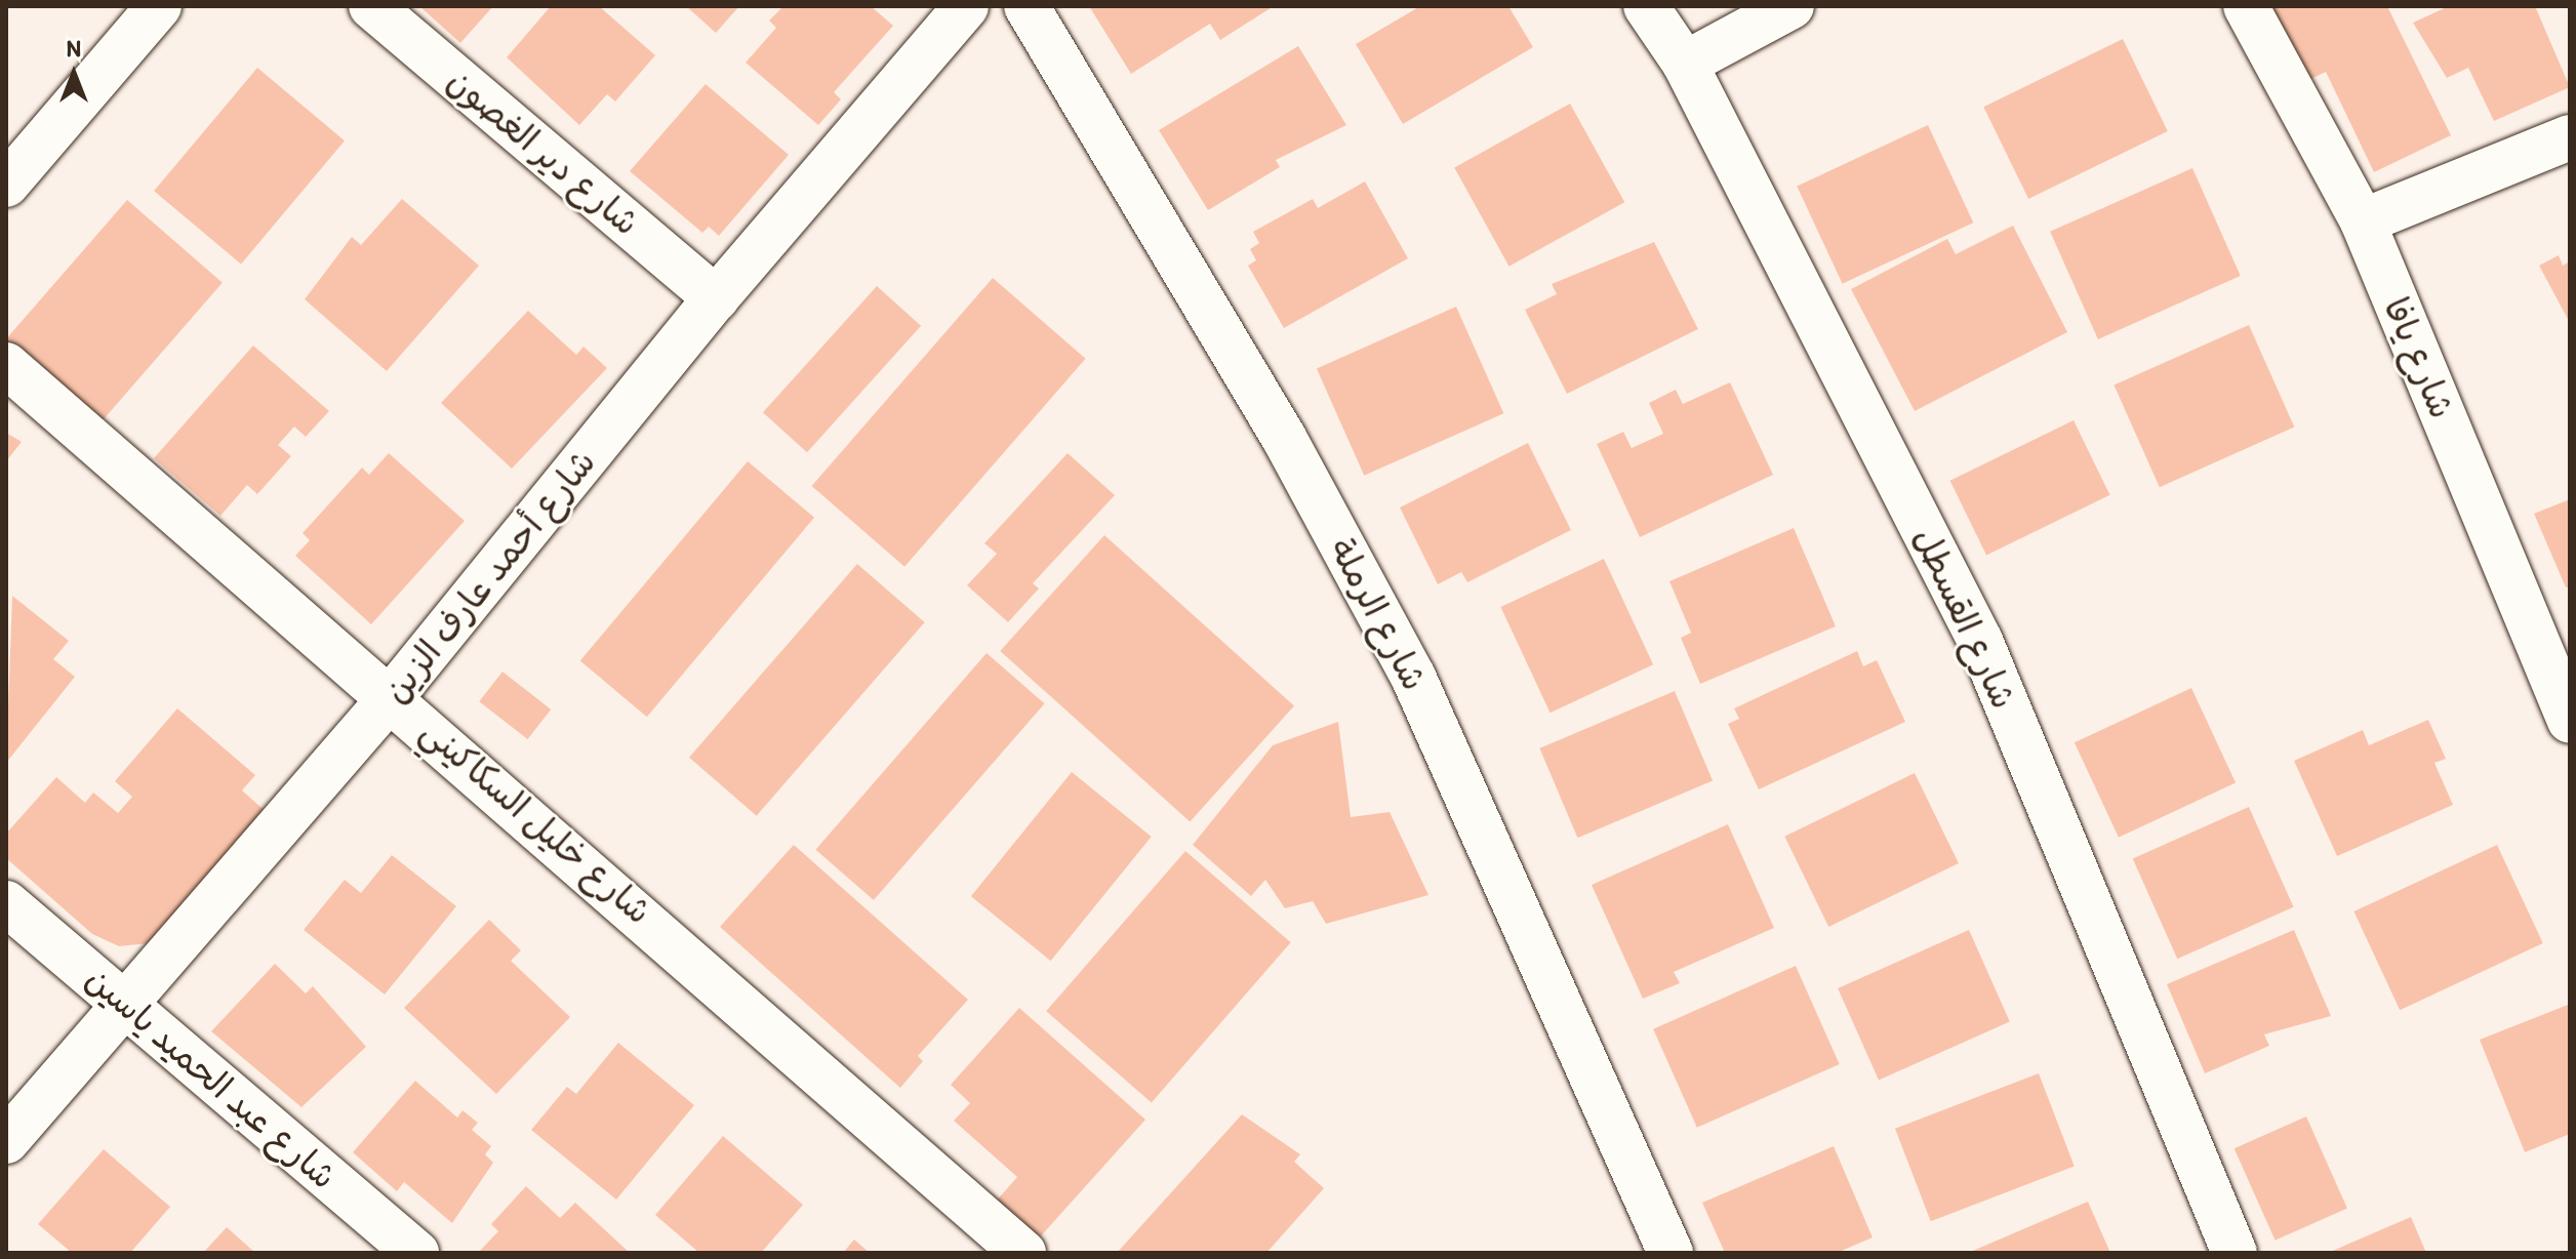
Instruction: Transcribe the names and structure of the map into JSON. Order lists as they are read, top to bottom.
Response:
{
  "streets": {
    "street": [
      "شارع دير الغصون",
      "شارع يافا",
      "شارع أحمد عارف الزين",
      "شارع الرملة",
      "شارع القسطل",
      "شارع خليل السكاكيني",
      "شارع عبد الحميد ياسين"
    ]
  },
  "crossings": [
    ["شارع دير الغصون", "شارع أحمد عارف الزين"],
    ["شارع أحمد عارف الزين", "شارع خليل السكاكيني"],
    ["شارع أحمد عارف الزين", "شارع عبد الحميد ياسين"]
  ],
  "north": "top"
}
